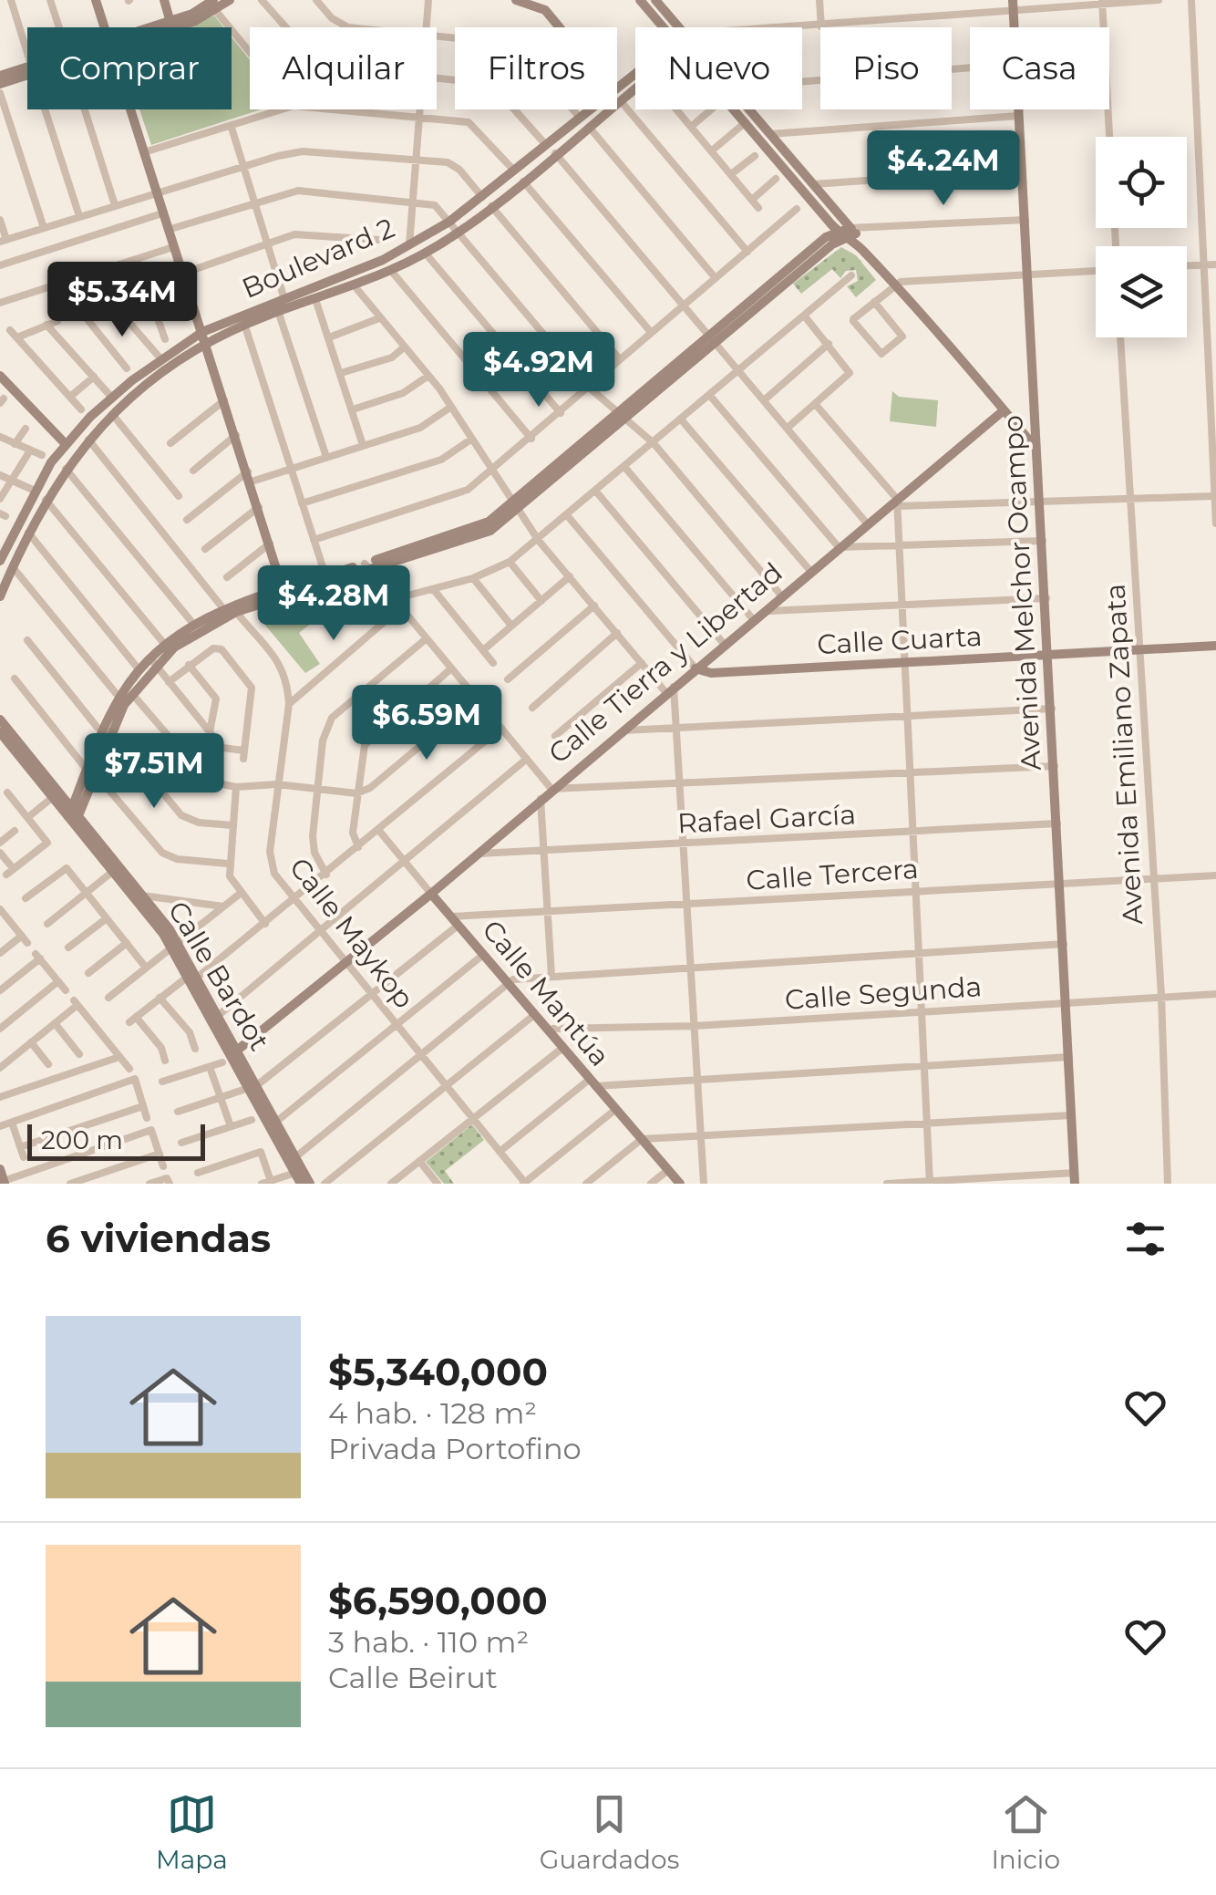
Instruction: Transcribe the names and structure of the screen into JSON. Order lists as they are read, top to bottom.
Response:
{
  "streets": {
    "street": [
      "Boulevard 2",
      "Avenida Melchor Ocampo",
      "Calle Cuarta",
      "Calle Tierra y Libertad",
      "Avenida Emiliano Zapata",
      "Rafael García",
      "Calle Tercera",
      "Calle Maykop",
      "Calle Bardot",
      "Calle Mantúa",
      "Calle Segunda"
    ]
  },
  "crossings": [
    ["Avenida Melchor Ocampo", "Calle Cuarta"],
    ["Avenida Melchor Ocampo", "Rafael García"],
    ["Avenida Melchor Ocampo", "Calle Tercera"],
    ["Avenida Melchor Ocampo", "Calle Segunda"],
    ["Calle Cuarta", "Calle Tierra y Libertad"],
    ["Calle Cuarta", "Avenida Emiliano Zapata"],
    ["Calle Tierra y Libertad", "Rafael García"],
    ["Calle Tierra y Libertad", "Calle Maykop"],
    ["Calle Tierra y Libertad", "Calle Bardot"],
    ["Calle Tierra y Libertad", "Calle Mantúa"],
    ["Avenida Emiliano Zapata", "Calle Tercera"],
    ["Avenida Emiliano Zapata", "Calle Segunda"],
    ["Calle Tercera", "Calle Mantúa"]
  ],
  "scale_bar": "200 m",
  "page": {
    "chip": [
      "Comprar",
      "Alquilar",
      "Filtros",
      "Nuevo",
      "Piso",
      "Casa"
    ],
    "price": [
      "$4.24M",
      "$5.34M",
      "$4.92M",
      "$4.28M",
      "$6.59M",
      "$7.51M"
    ],
    "scale": "200 m",
    "heading": "6 viviendas",
    "list": [
      {
        "name": "$5,340,000",
        "note": "4 hab. · 128 m² · Privada Portofino"
      },
      {
        "name": "$6,590,000",
        "note": "3 hab. · 110 m² · Calle Beirut"
      }
    ],
    "tabs": ["Mapa", "Guardados", "Inicio"]
  }
}
